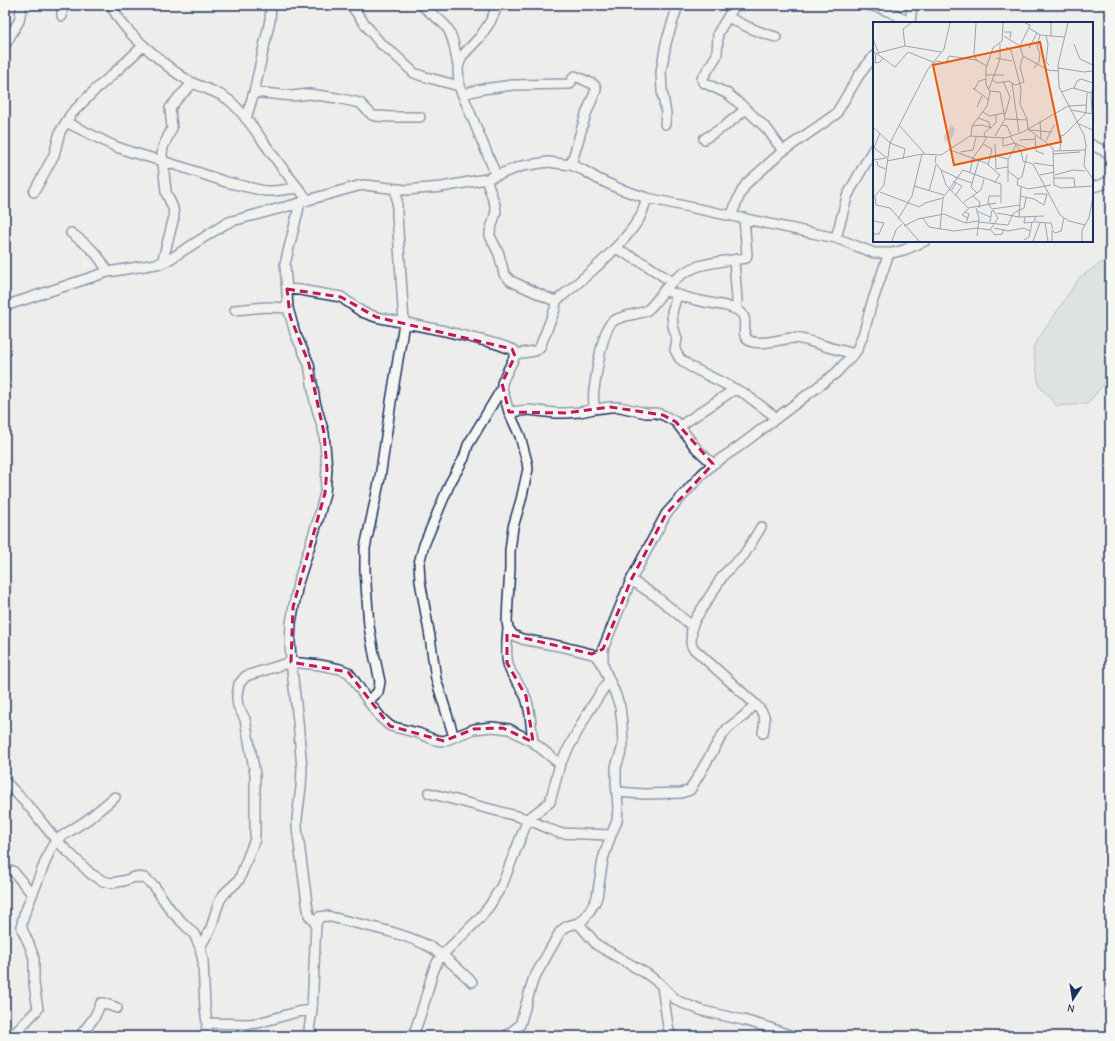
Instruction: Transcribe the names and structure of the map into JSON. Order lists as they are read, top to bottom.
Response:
{
  "north": "bottom"
}
